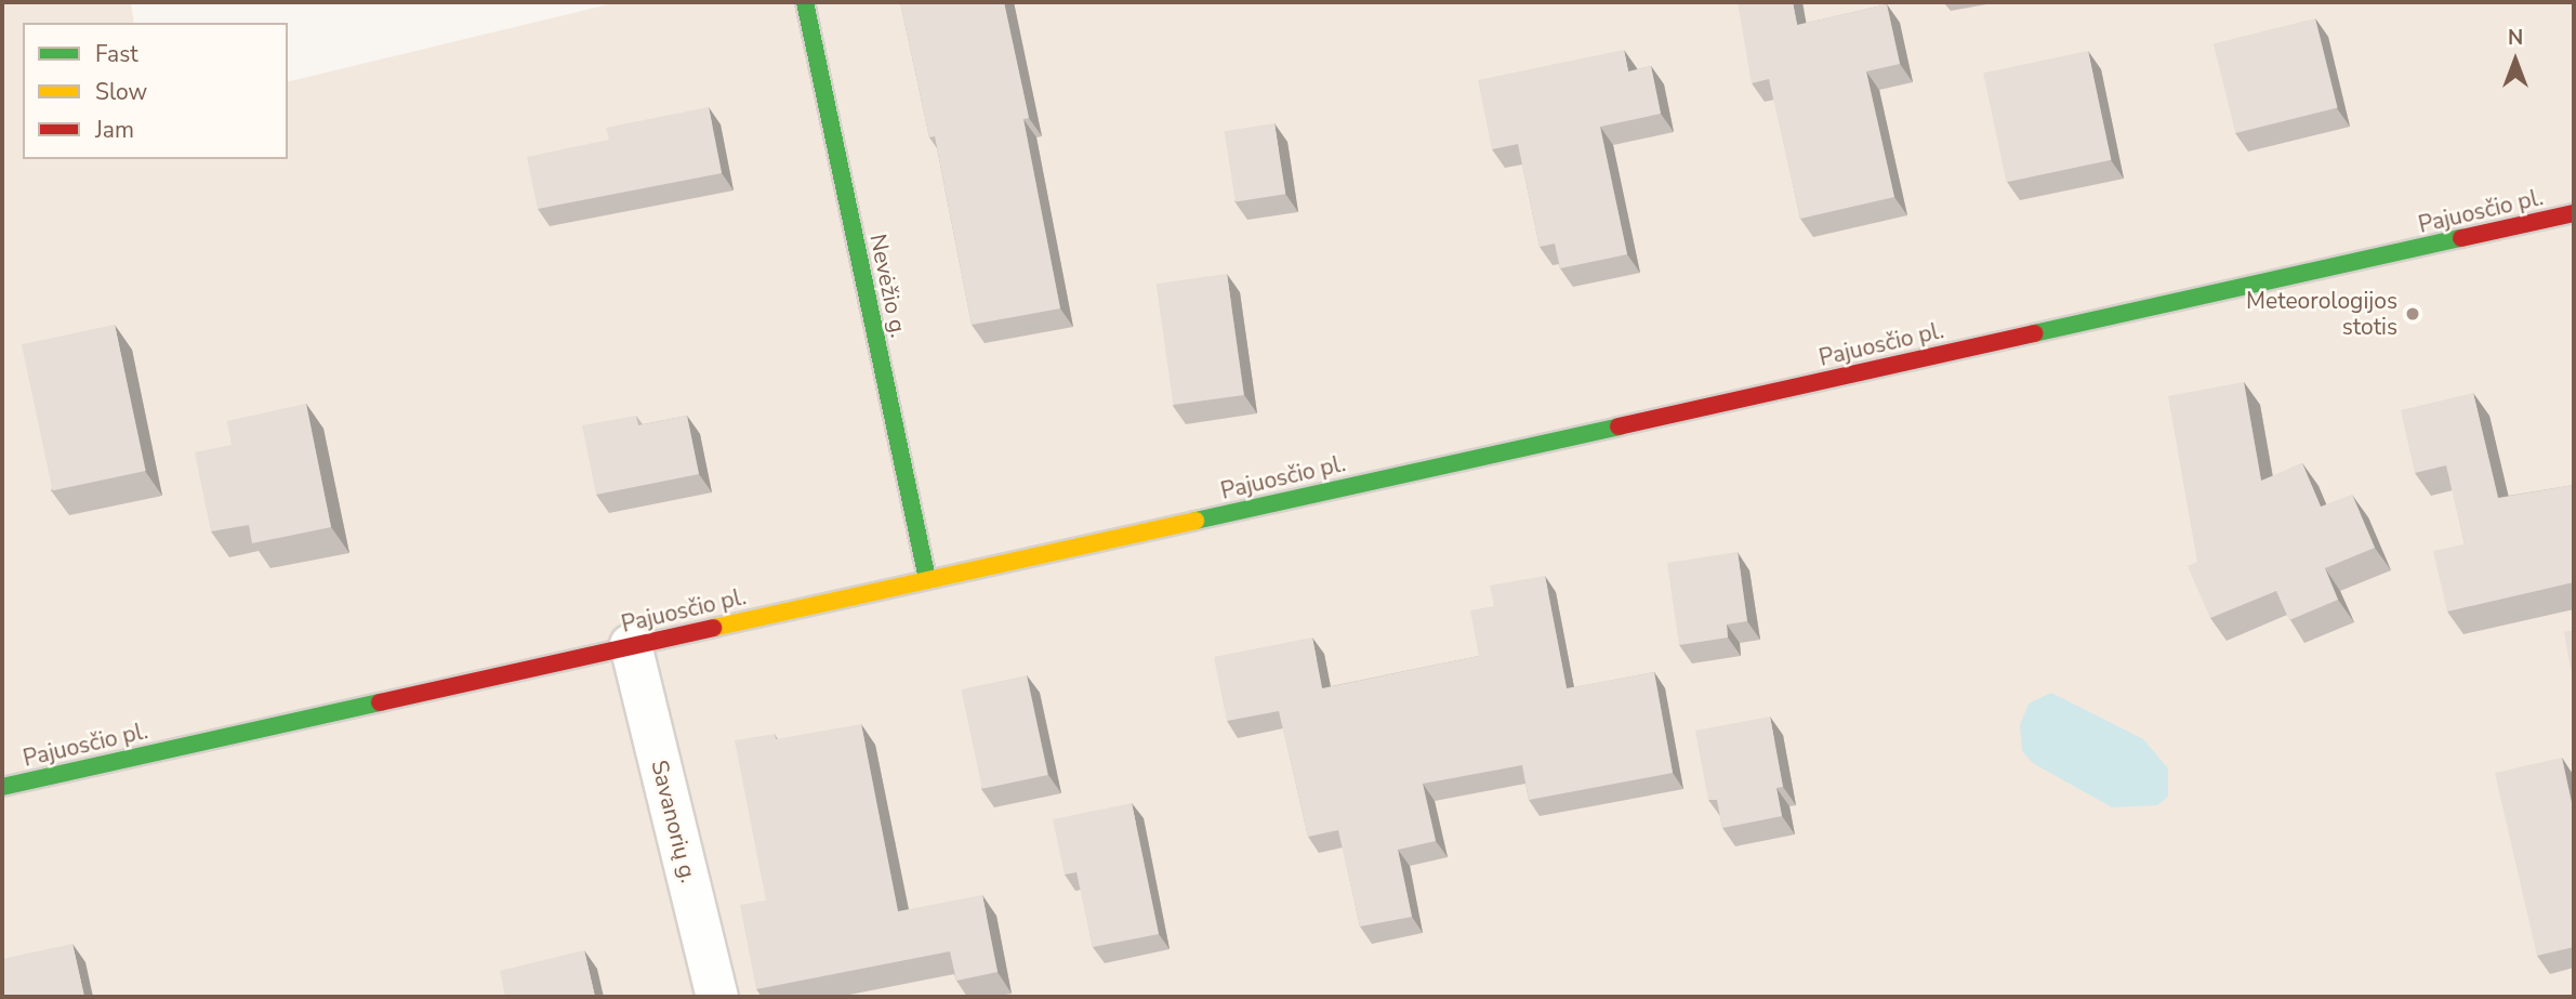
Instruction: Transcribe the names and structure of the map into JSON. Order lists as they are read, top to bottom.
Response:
{
  "streets": {
    "main road": ["Pajuosčio pl.", "Nevėžio g."],
    "street": ["Savanorių g."]
  },
  "crossings": [
    ["Pajuosčio pl.", "Nevėžio g."],
    ["Pajuosčio pl.", "Savanorių g."]
  ],
  "places": ["Meteorologijos stotis"],
  "legend": ["Fast", "Slow", "Jam"],
  "north": "top"
}
